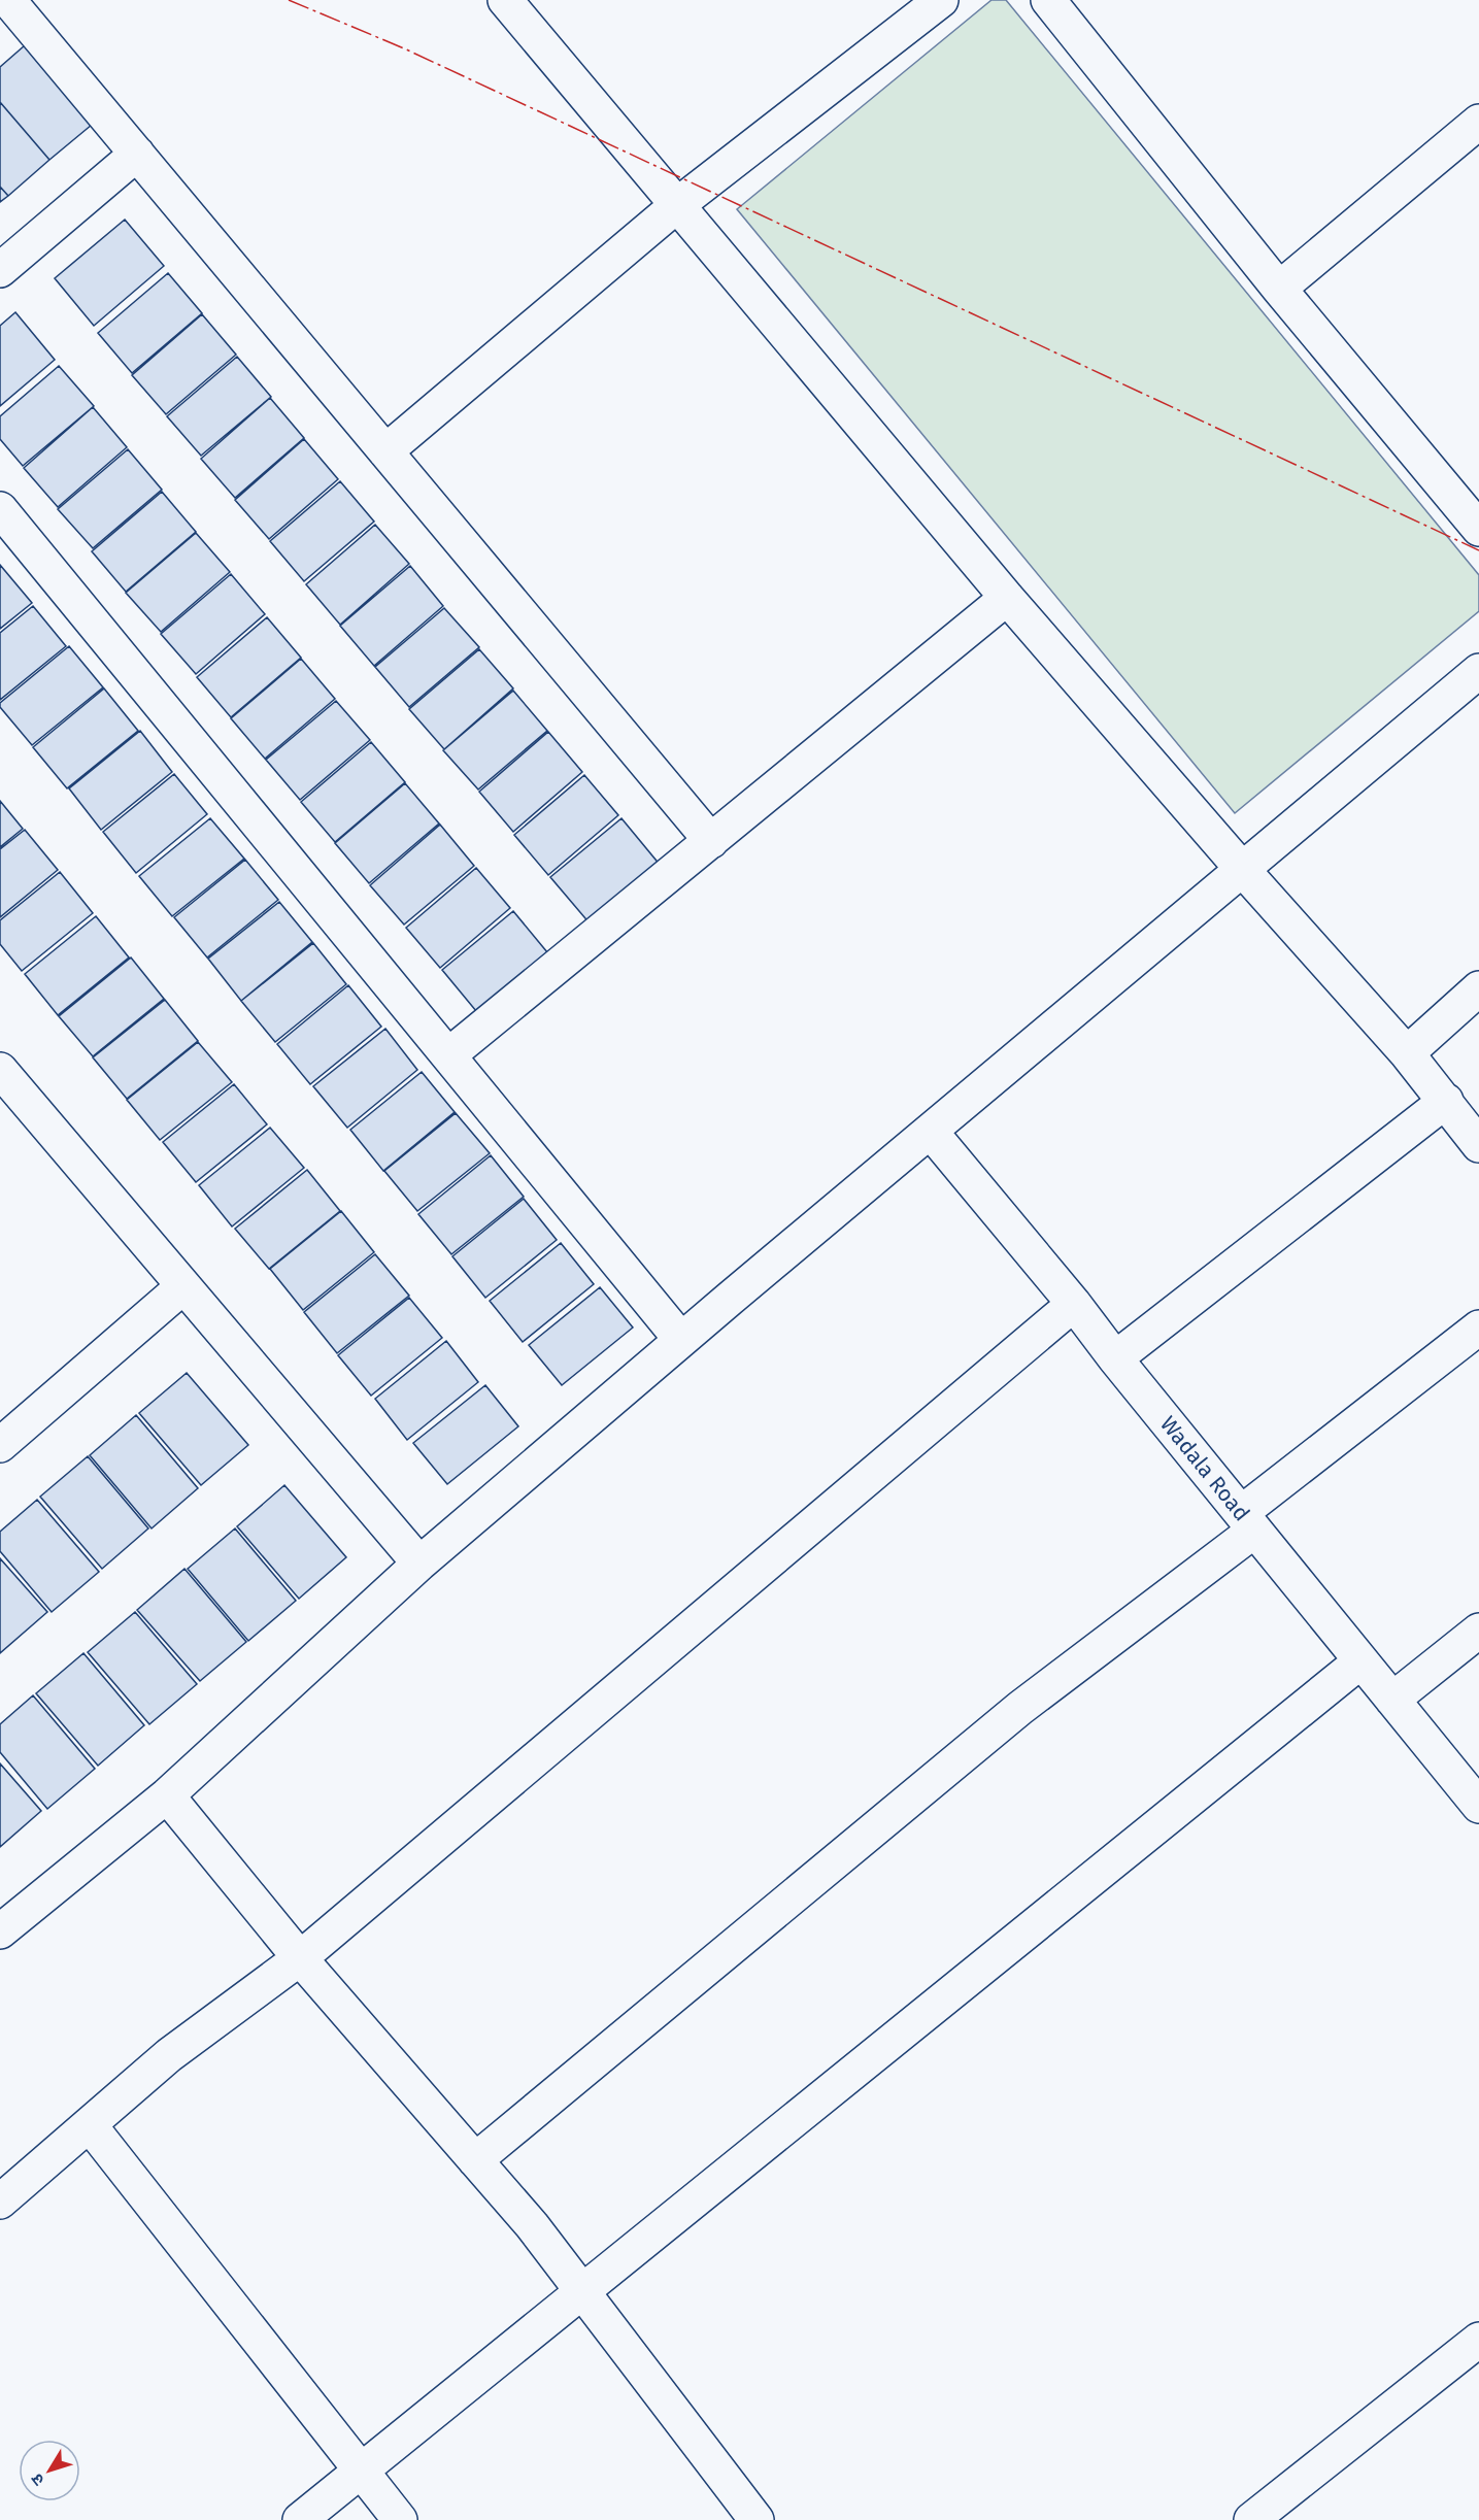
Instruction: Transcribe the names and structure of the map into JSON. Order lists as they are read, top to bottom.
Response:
{
  "streets": {
    "street": ["Wadala Road"]
  },
  "north": "bottom left"
}
